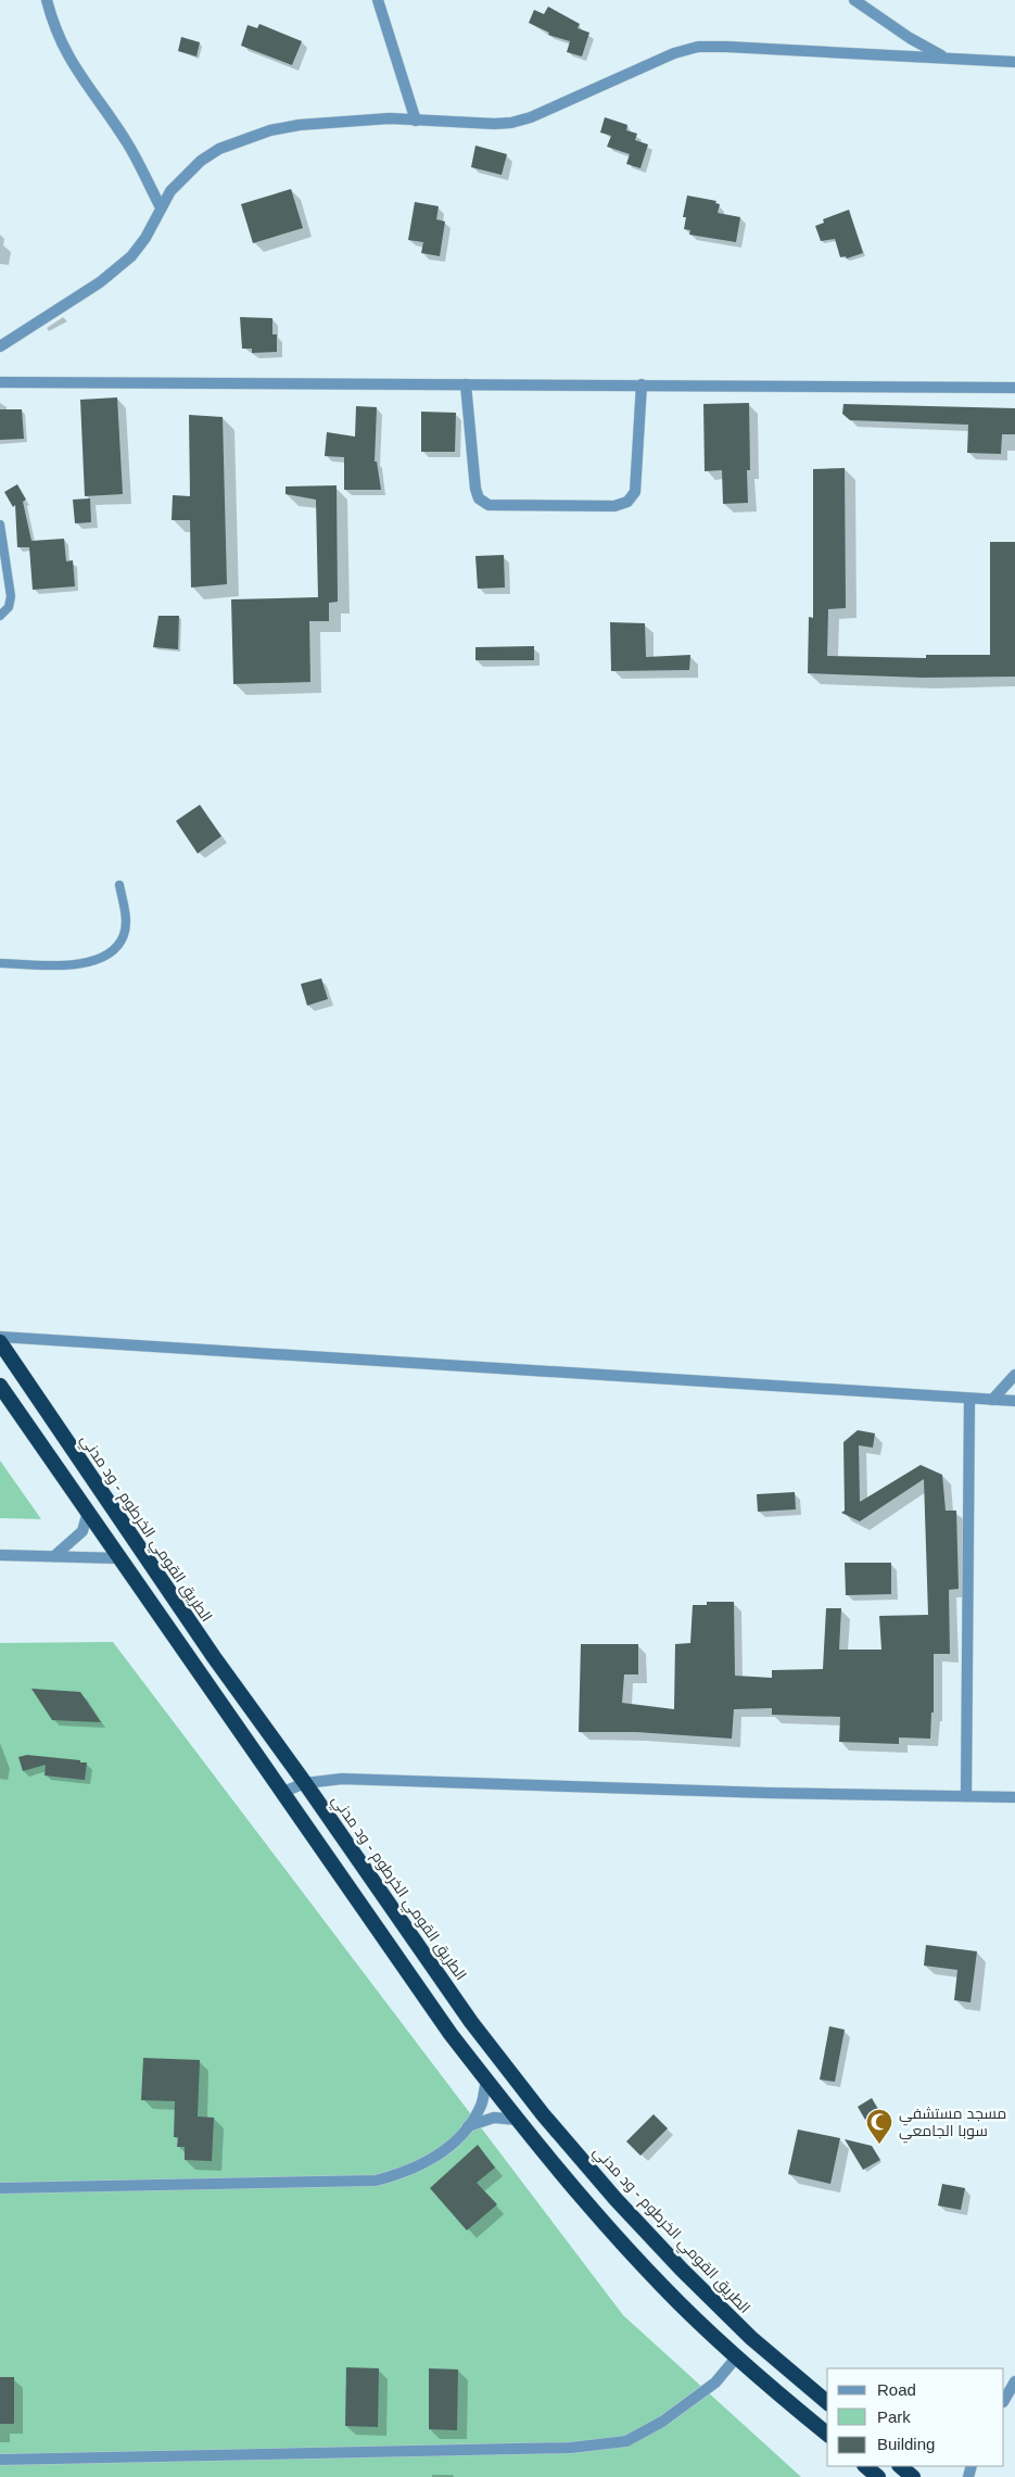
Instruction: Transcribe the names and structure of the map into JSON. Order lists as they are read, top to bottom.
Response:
{
  "streets": {
    "highway": ["الطريق القومي الخرطوم - ود مدني"]
  },
  "places": {
    "mosque": ["مسجد مستشفي سوبا الجامعي"]
  },
  "legend": ["Road", "Park", "Building"]
}
